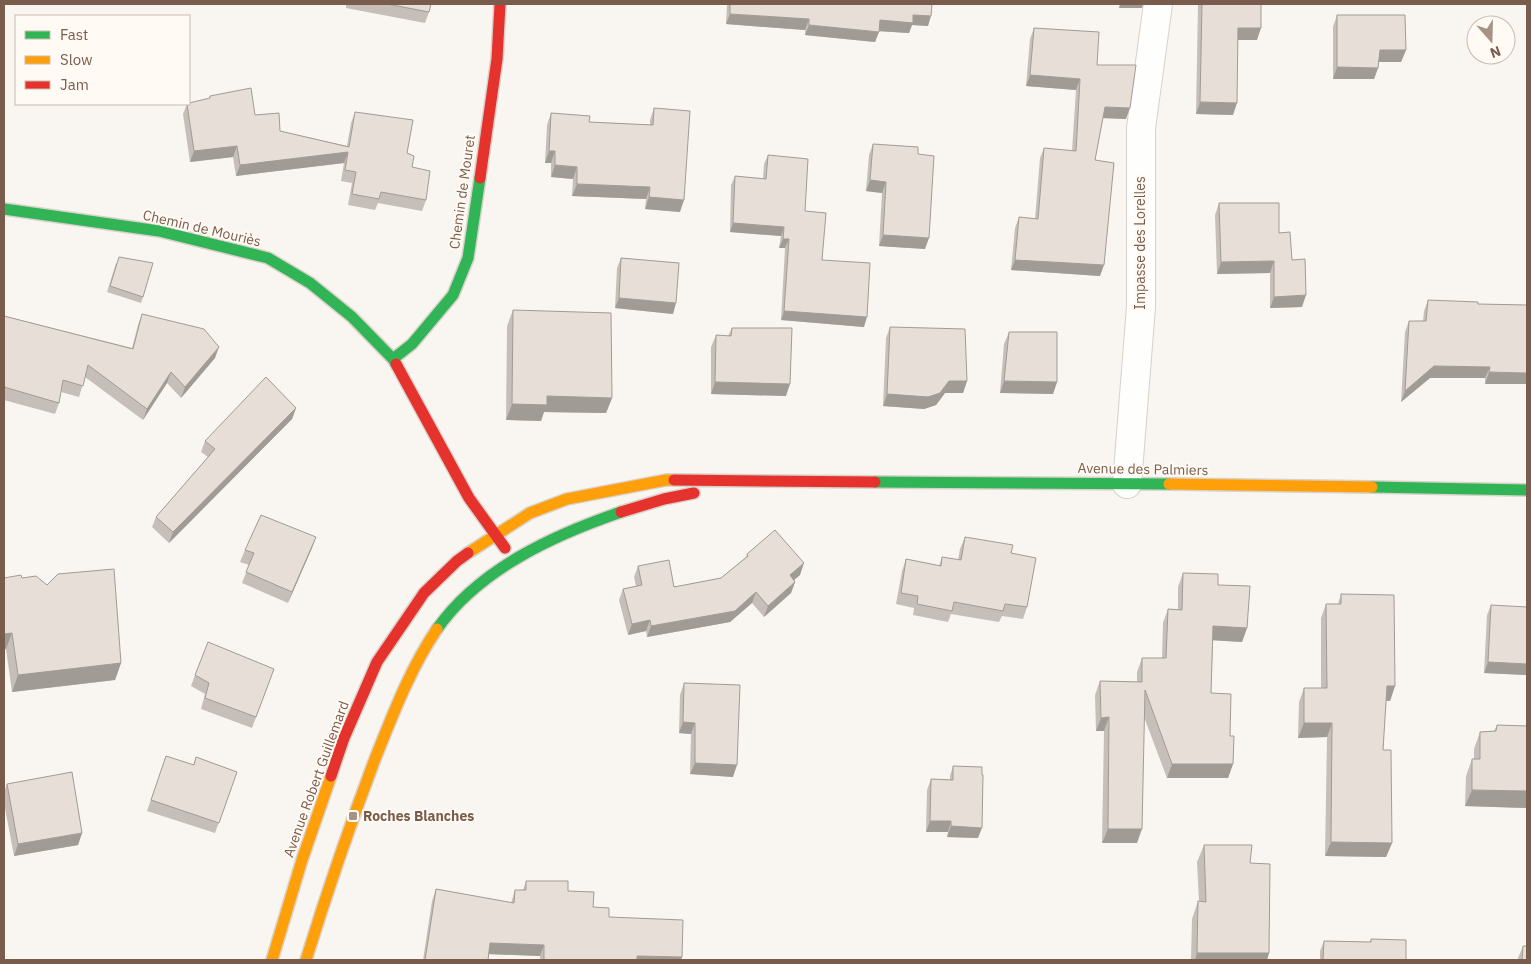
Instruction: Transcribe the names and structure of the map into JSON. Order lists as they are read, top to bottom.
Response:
{
  "streets": {
    "main road": [
      "Chemin de Mouret",
      "Chemin de Mouriès",
      "Avenue des Palmiers",
      "Avenue Robert Guillemard"
    ],
    "street": ["Impasse des Lorelles"]
  },
  "crossings": [
    ["Chemin de Mouret", "Chemin de Mouriès"],
    ["Chemin de Mouriès", "Avenue des Palmiers"],
    ["Chemin de Mouriès", "Avenue Robert Guillemard"],
    ["Impasse des Lorelles", "Avenue des Palmiers"],
    ["Avenue des Palmiers", "Avenue Robert Guillemard"]
  ],
  "places": {
    "transit": ["Roches Blanches"]
  },
  "legend": ["Fast", "Slow", "Jam"],
  "north": "bottom"
}
